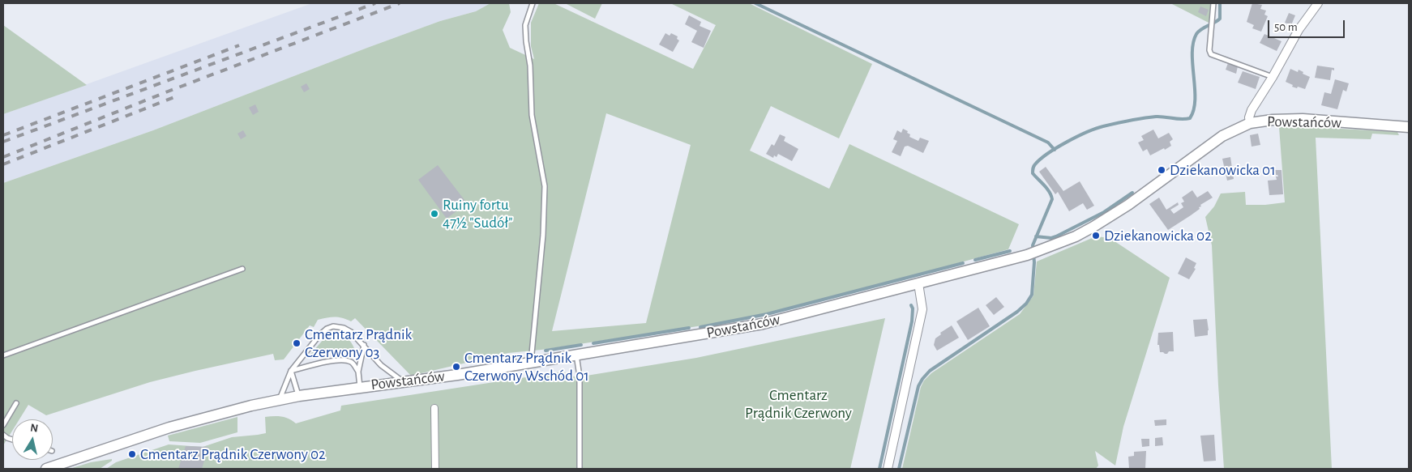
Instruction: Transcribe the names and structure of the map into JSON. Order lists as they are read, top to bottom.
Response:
{
  "streets": {
    "street": ["Powstańców"]
  },
  "parks": ["Cmentarz Prądnik Czerwony"],
  "places": [
    "Dziekanowicka 01",
    "Ruiny fortu 47½ \"Sudół\"",
    "Dziekanowicka 02",
    "Cmentarz Prądnik Czerwony 03",
    "Cmentarz Prądnik Czerwony Wschód 01",
    "Cmentarz Prądnik Czerwony 02"
  ],
  "scale_bar": "50 m",
  "north": "top"
}
